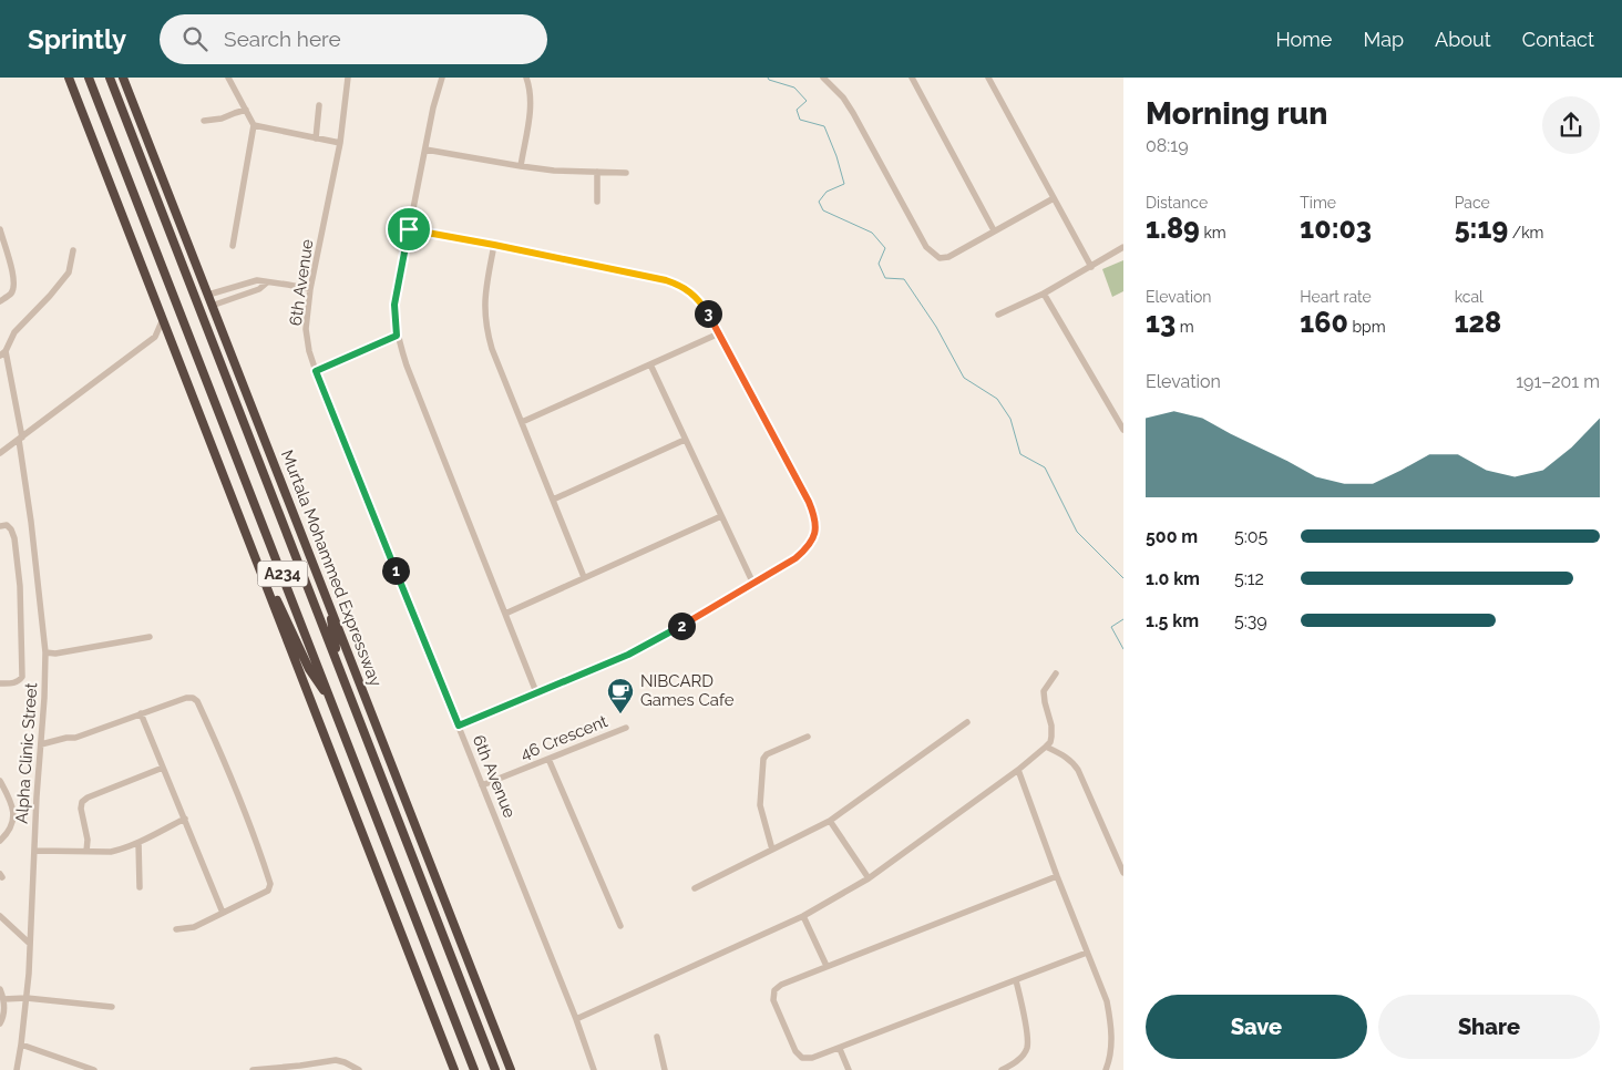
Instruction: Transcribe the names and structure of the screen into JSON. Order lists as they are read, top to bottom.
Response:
{
  "streets": {
    "highway": ["Murtala Mohammed Expressway", "A234"],
    "street": ["6th Avenue", "46 Crescent", "Alpha Clinic Street"]
  },
  "crossings": [
    ["6th Avenue", "46 Crescent"]
  ],
  "places": {
    "cafe": ["NIBCARD Games Cafe"]
  },
  "page": {
    "header": "Sprintly",
    "search": "Search here",
    "nav": [
      "Home",
      "Map",
      "About",
      "Contact"
    ],
    "heading": ["Morning run", "08:19"],
    "stats": [
      ["Distance", "1.89 km"],
      ["Time", "10:03"],
      ["Pace", "5:19 /km"],
      ["Elevation", "13 m"],
      ["Heart rate", "160 bpm"],
      ["kcal", "128"]
    ],
    "pins": ["3", "1", "2"],
    "chart": ["Elevation", "191–201 m"],
    "list": [
      {
        "name": "500 m",
        "note": "5:05"
      },
      {
        "name": "1.0 km",
        "note": "5:12"
      },
      {
        "name": "1.5 km",
        "note": "5:39"
      }
    ],
    "buttons": ["Save", "Share"]
  }
}
